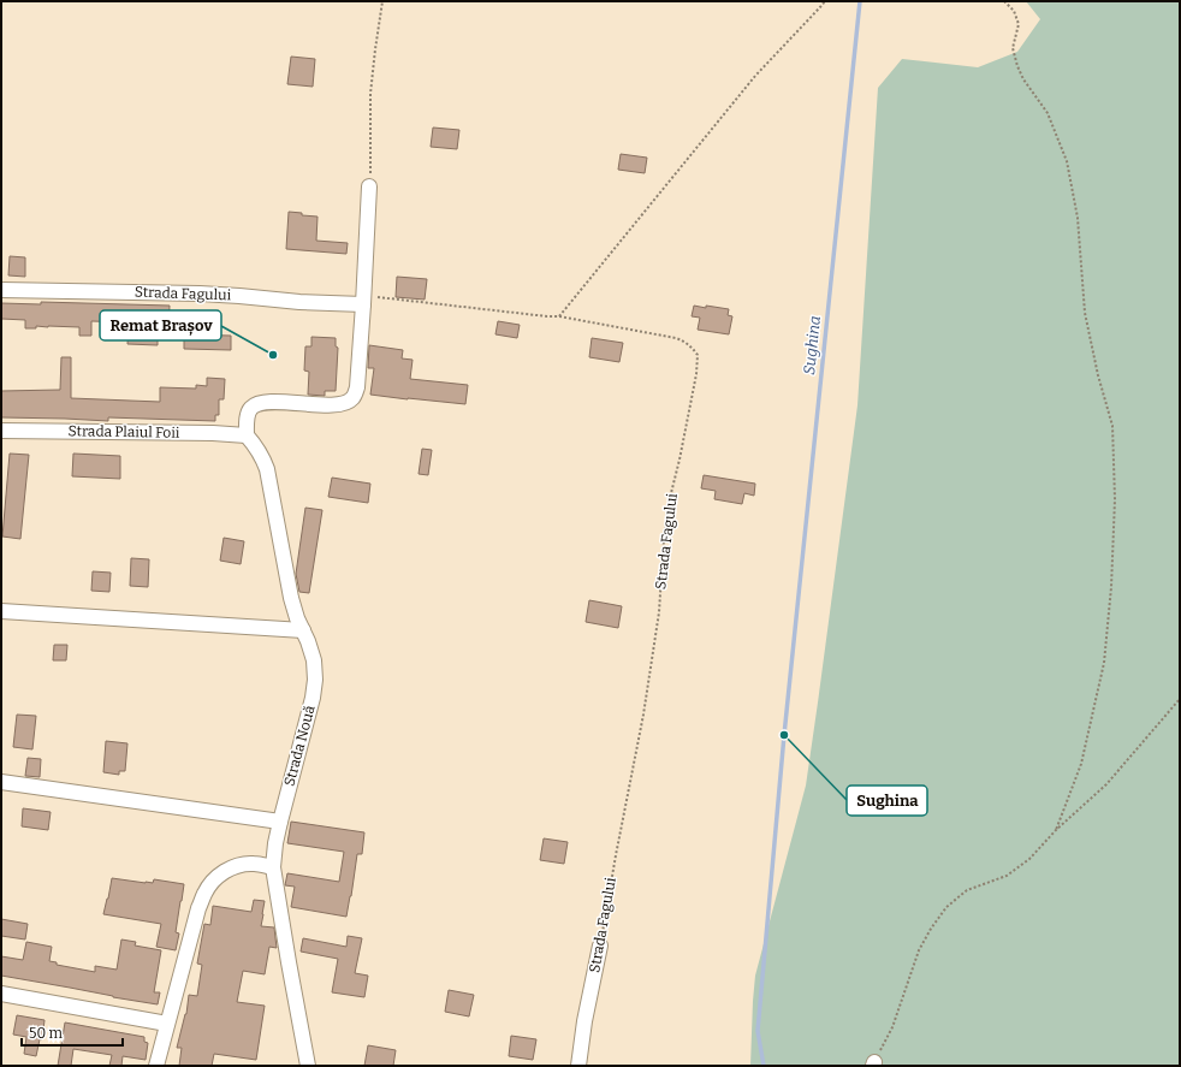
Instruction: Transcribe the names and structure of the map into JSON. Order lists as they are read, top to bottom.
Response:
{
  "streets": {
    "street": ["Strada Fagului", "Strada Plaiul Foii", "Strada Nouă"]
  },
  "crossings": [
    ["Strada Plaiul Foii", "Strada Nouă"]
  ],
  "water": ["Sughina"],
  "places": ["Remat Brașov", "Sughina"],
  "scale_bar": "50 m"
}
